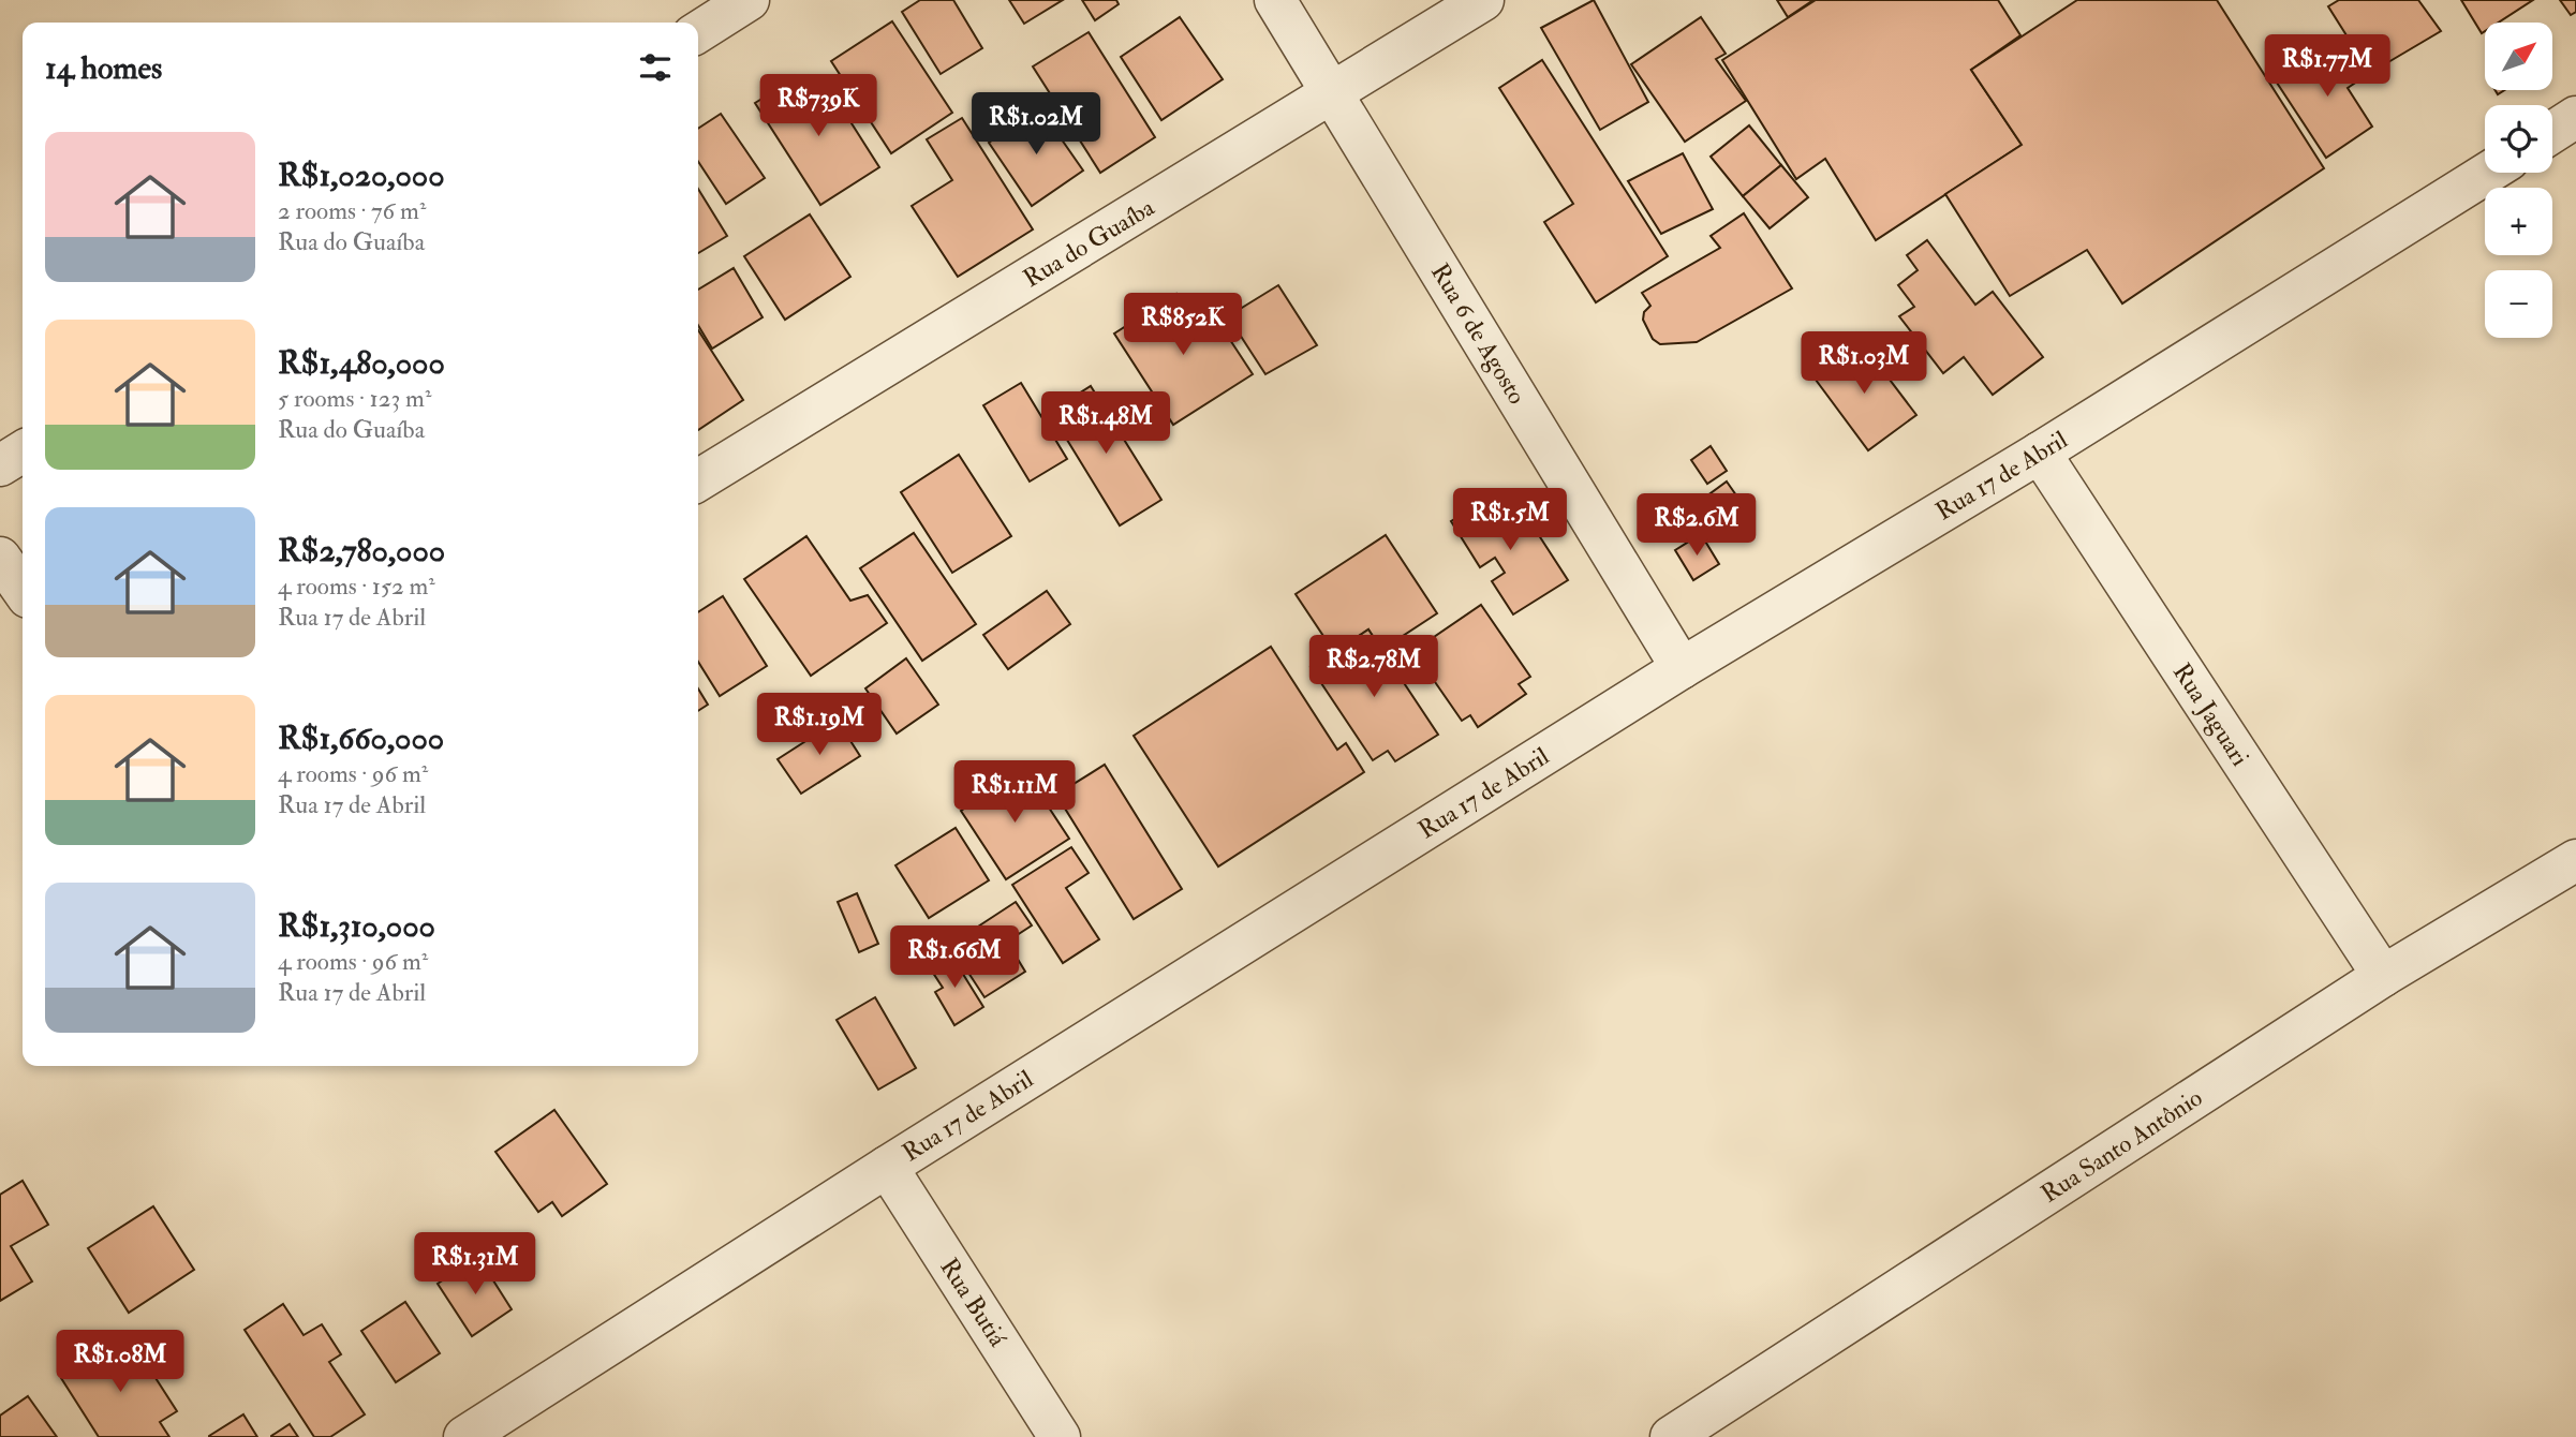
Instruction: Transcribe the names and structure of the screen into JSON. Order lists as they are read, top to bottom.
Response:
{
  "streets": {
    "street": [
      "Rua do Guaíba",
      "Rua 6 de Agosto",
      "Rua 17 de Abril",
      "Rua Jaguari",
      "Rua Santo Antônio",
      "Rua Butiá"
    ]
  },
  "crossings": [
    ["Rua do Guaíba", "Rua 6 de Agosto"],
    ["Rua 6 de Agosto", "Rua 17 de Abril"],
    ["Rua 17 de Abril", "Rua Jaguari"],
    ["Rua 17 de Abril", "Rua Butiá"],
    ["Rua Jaguari", "Rua Santo Antônio"]
  ],
  "north": "top right",
  "page": {
    "map_buttons": ["+", "−"],
    "heading": "14 homes",
    "price": [
      "R$1.77M",
      "R$739K",
      "R$1.02M",
      "R$852K",
      "R$1.03M",
      "R$1.48M",
      "R$1.5M",
      "R$2.6M",
      "R$2.78M",
      "R$1.19M",
      "R$1.11M",
      "R$1.66M",
      "R$1.31M",
      "R$1.08M"
    ],
    "list": [
      {
        "name": "R$1,020,000",
        "note": "2 rooms · 76 m² · Rua do Guaíba"
      },
      {
        "name": "R$1,480,000",
        "note": "5 rooms · 123 m² · Rua do Guaíba"
      },
      {
        "name": "R$2,780,000",
        "note": "4 rooms · 152 m² · Rua 17 de Abril"
      },
      {
        "name": "R$1,660,000",
        "note": "4 rooms · 96 m² · Rua 17 de Abril"
      },
      {
        "name": "R$1,310,000",
        "note": "4 rooms · 96 m² · Rua 17 de Abril"
      }
    ]
  }
}
